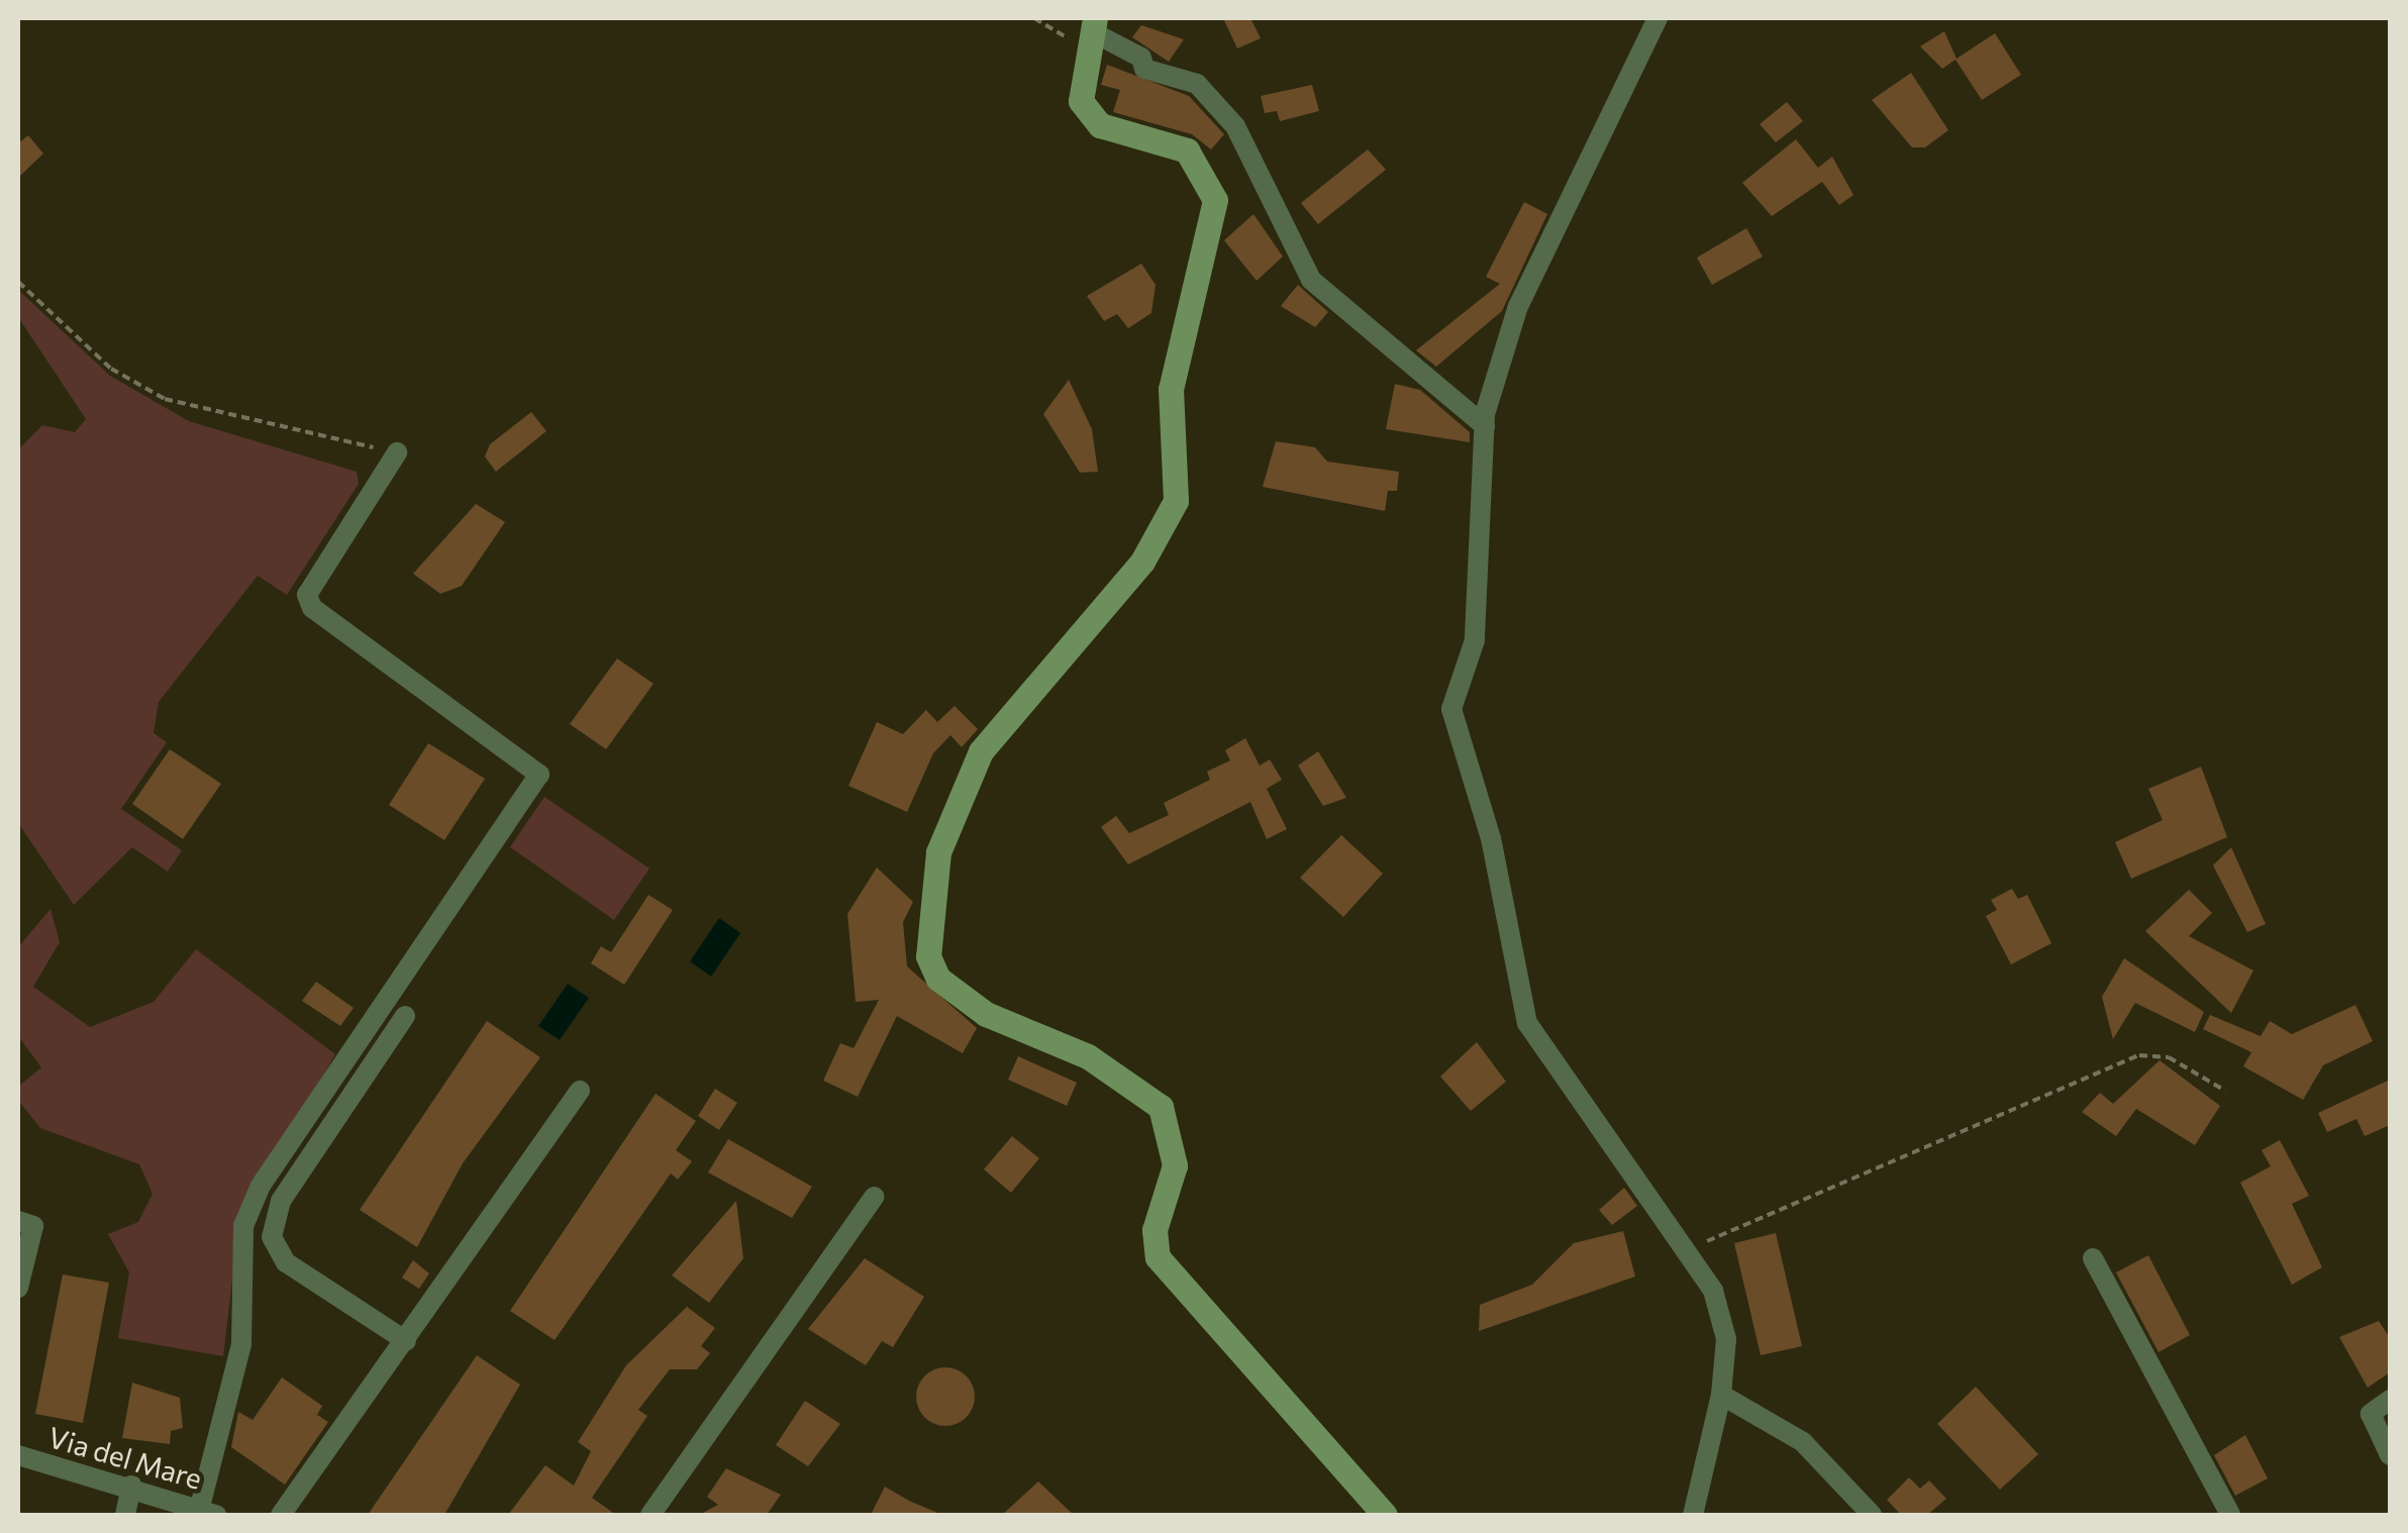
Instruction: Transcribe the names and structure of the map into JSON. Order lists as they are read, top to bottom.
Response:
{
  "streets": {
    "street": ["Via del Mare"]
  }
}
